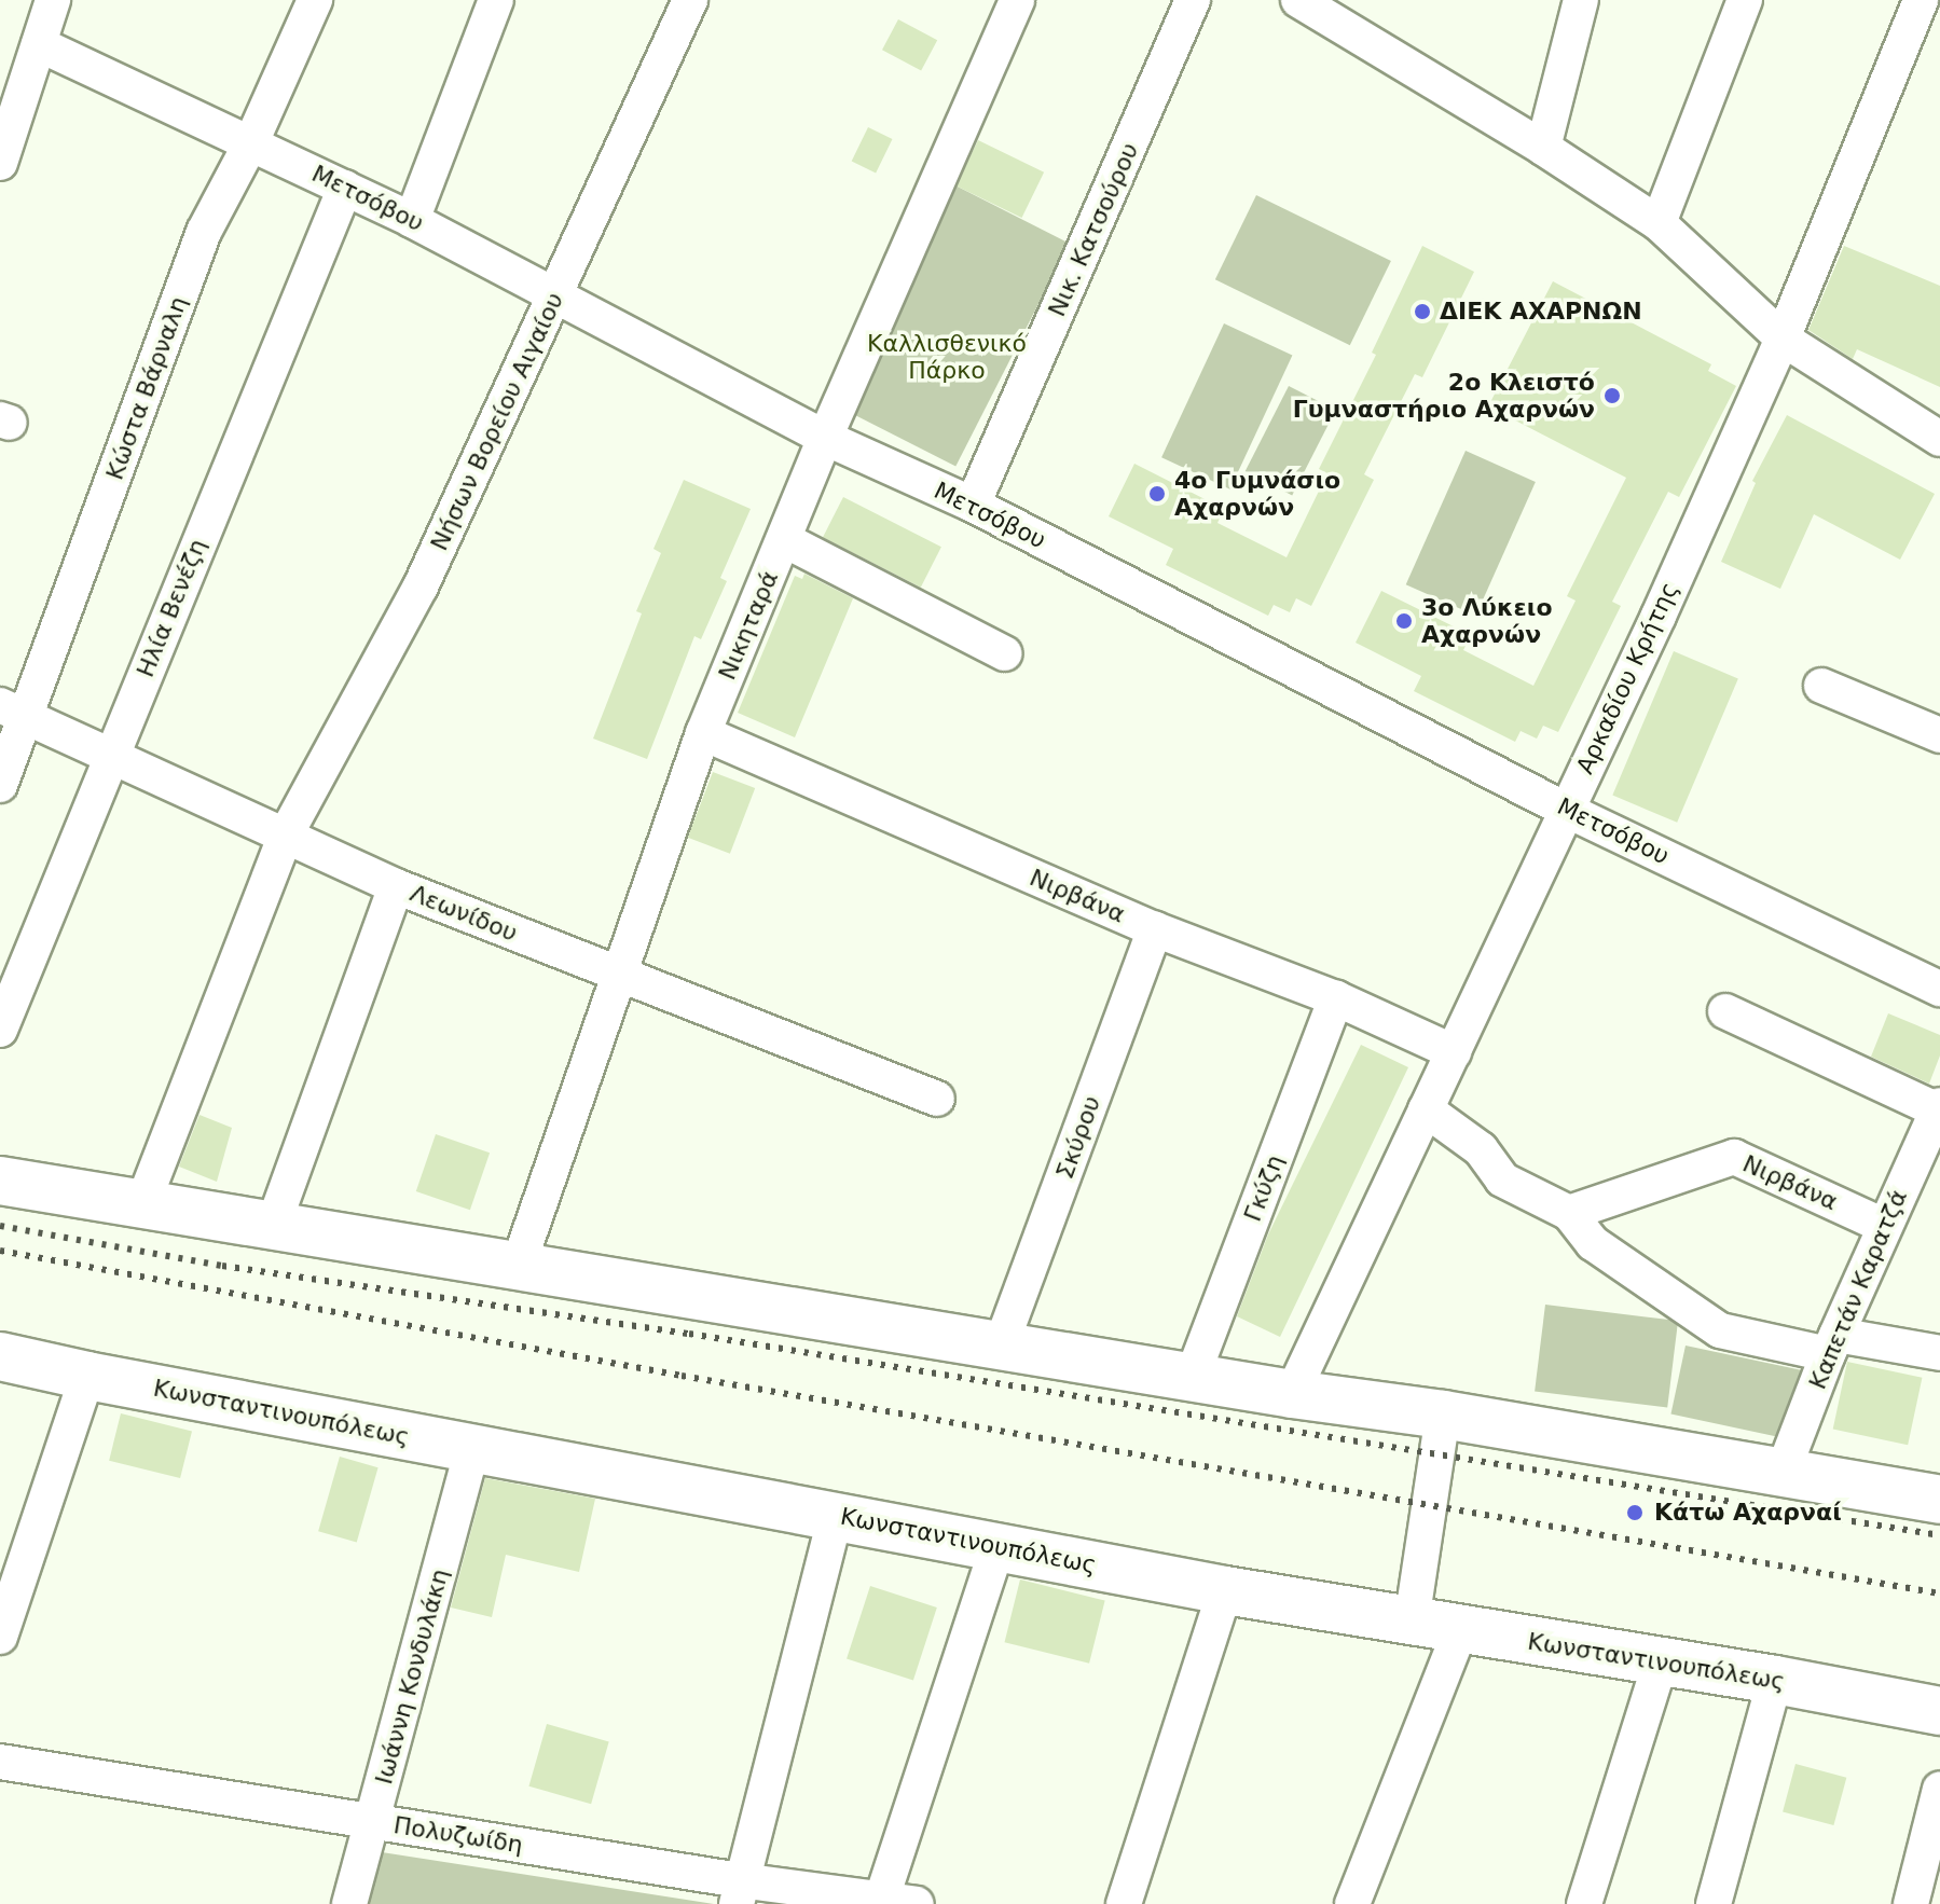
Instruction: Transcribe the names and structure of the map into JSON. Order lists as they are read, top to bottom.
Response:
{
  "streets": {
    "street": [
      "Μετσόβου",
      "Νικ. Κατσούρου",
      "Κώστα Βάρναλη",
      "Νήσων Βορείου Αιγαίου",
      "Ηλία Βενέζη",
      "Νικηταρά",
      "Αρκαδίου Κρήτης",
      "Νιρβάνα",
      "Λεωνίδου",
      "Σκύρου",
      "Γκύζη",
      "Καπετάν Καρατζά",
      "Κωνσταντινουπόλεως",
      "Ιωάννη Κονδυλάκη",
      "Πολυζωίδη"
    ]
  },
  "crossings": [
    ["Μετσόβου", "Νικ. Κατσούρου"],
    ["Μετσόβου", "Κώστα Βάρναλη"],
    ["Μετσόβου", "Νήσων Βορείου Αιγαίου"],
    ["Μετσόβου", "Ηλία Βενέζη"],
    ["Μετσόβου", "Νικηταρά"],
    ["Μετσόβου", "Αρκαδίου Κρήτης"],
    ["Κώστα Βάρναλη", "Λεωνίδου"],
    ["Νήσων Βορείου Αιγαίου", "Λεωνίδου"],
    ["Ηλία Βενέζη", "Λεωνίδου"],
    ["Νικηταρά", "Νιρβάνα"],
    ["Νικηταρά", "Λεωνίδου"],
    ["Αρκαδίου Κρήτης", "Νιρβάνα"],
    ["Νιρβάνα", "Σκύρου"],
    ["Νιρβάνα", "Γκύζη"],
    ["Νιρβάνα", "Καπετάν Καρατζά"],
    ["Κωνσταντινουπόλεως", "Ιωάννη Κονδυλάκη"],
    ["Ιωάννη Κονδυλάκη", "Πολυζωίδη"]
  ],
  "parks": ["Καλλισθενικό Πάρκο"],
  "places": [
    "ΔΙΕΚ ΑΧΑΡΝΩΝ",
    "2ο Κλειστό Γυμναστήριο Αχαρνών",
    "4ο Γυμνάσιο Αχαρνών",
    "3ο Λύκειο Αχαρνών",
    "Κάτω Αχαρναί"
  ]
}
